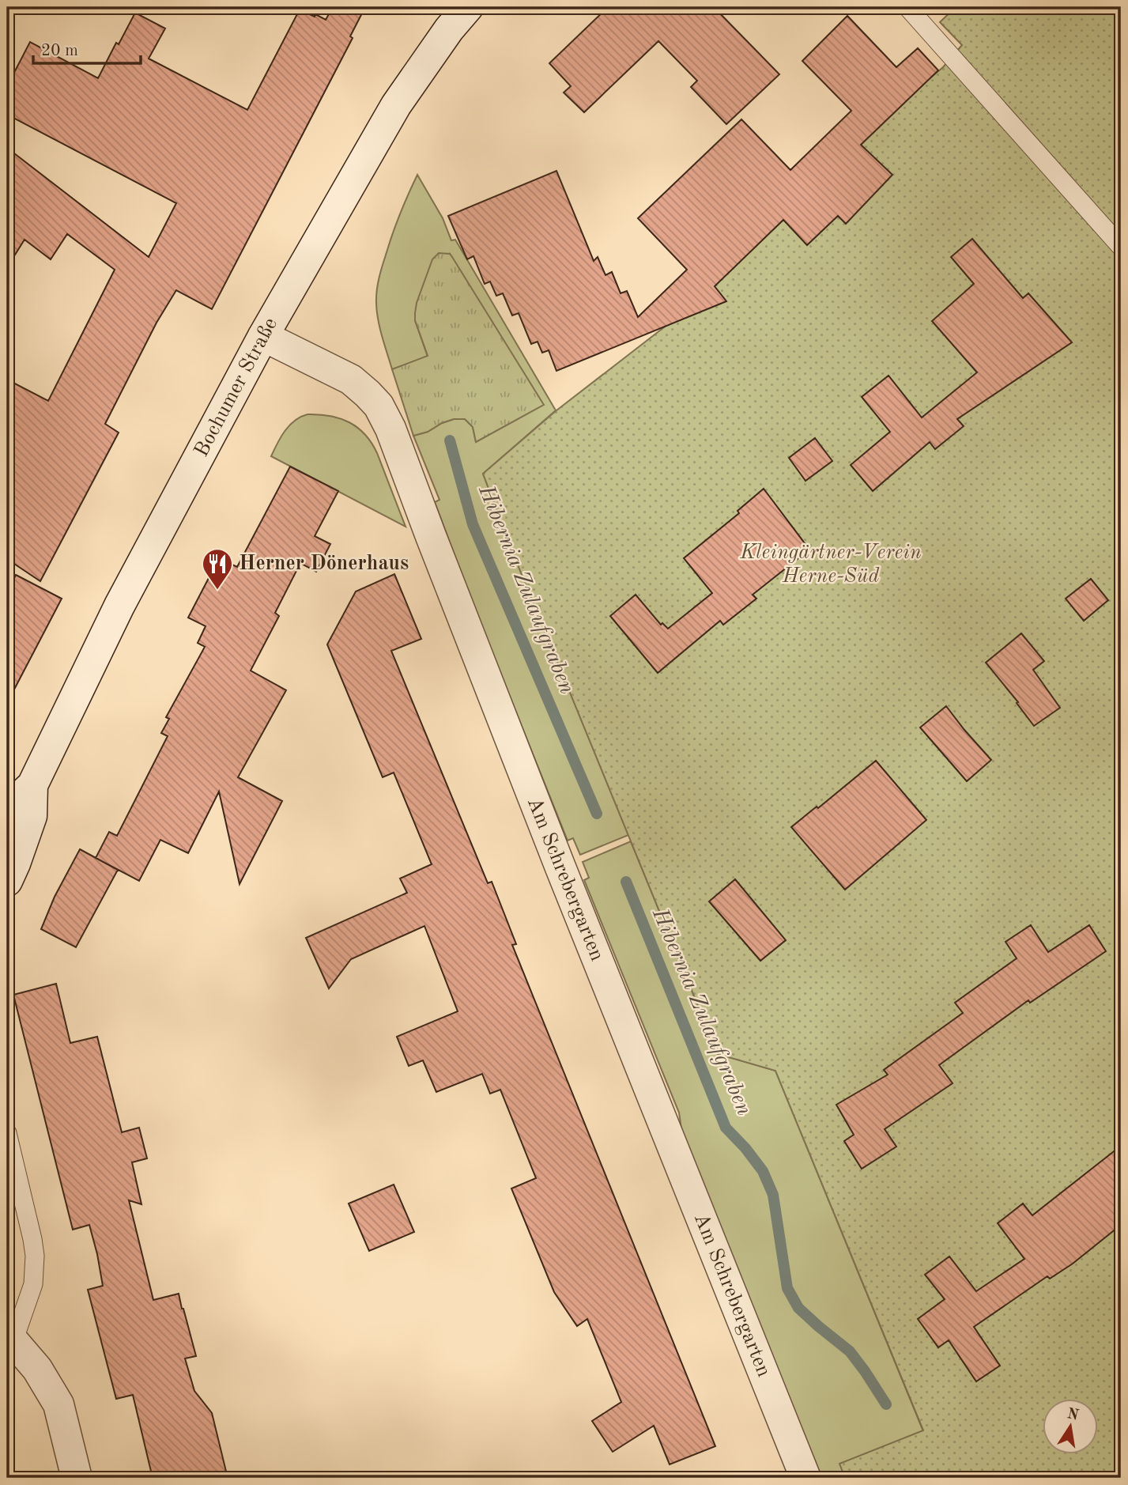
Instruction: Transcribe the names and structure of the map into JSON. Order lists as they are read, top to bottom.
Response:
{
  "streets": {
    "street": ["Bochumer Straße", "Am Schrebergarten"]
  },
  "crossings": [
    ["Bochumer Straße", "Am Schrebergarten"]
  ],
  "water": ["Hibernia Zulaufgraben"],
  "parks": ["Kleingärtner-Verein Herne-Süd"],
  "places": {
    "restaurant": ["Herner Dönerhaus"]
  },
  "scale_bar": "20 m",
  "north": "top"
}
